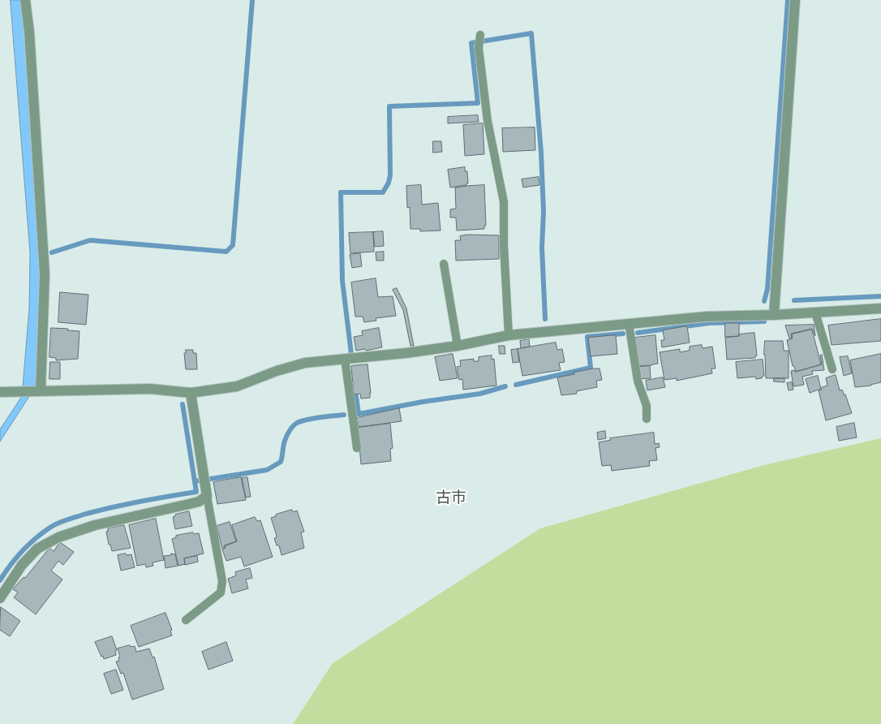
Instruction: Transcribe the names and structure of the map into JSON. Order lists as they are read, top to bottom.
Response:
{
  "districts": ["古市"]
}
